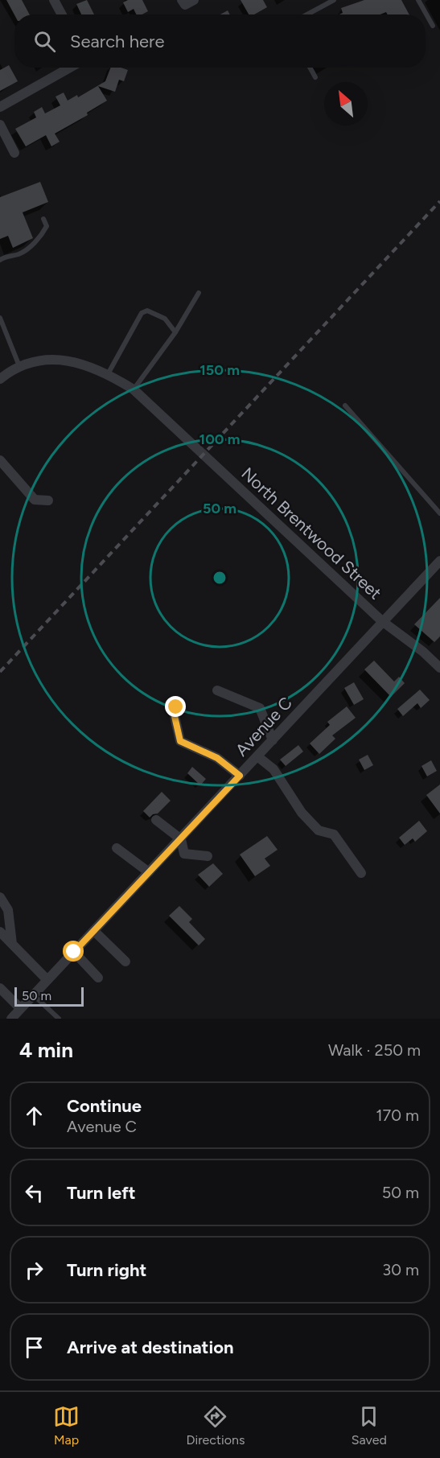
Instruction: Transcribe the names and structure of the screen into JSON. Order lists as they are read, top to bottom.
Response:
{
  "streets": {
    "street": ["North Brentwood Street", "Avenue C"]
  },
  "crossings": [
    ["North Brentwood Street", "Avenue C"]
  ],
  "scale_bar": "50 m",
  "north": "top left",
  "page": {
    "search": "Search here",
    "scale": "50 m",
    "heading": ["4 min", "Walk · 250 m"],
    "list": [
      ["Continue", "Avenue C", "170 m"],
      ["Turn left", "50 m"],
      ["Turn right", "30 m"],
      "Arrive at destination"
    ],
    "nav": ["Map", "Directions", "Saved"]
  },
  "rings": ["150 m", "100 m", "50 m"]
}
